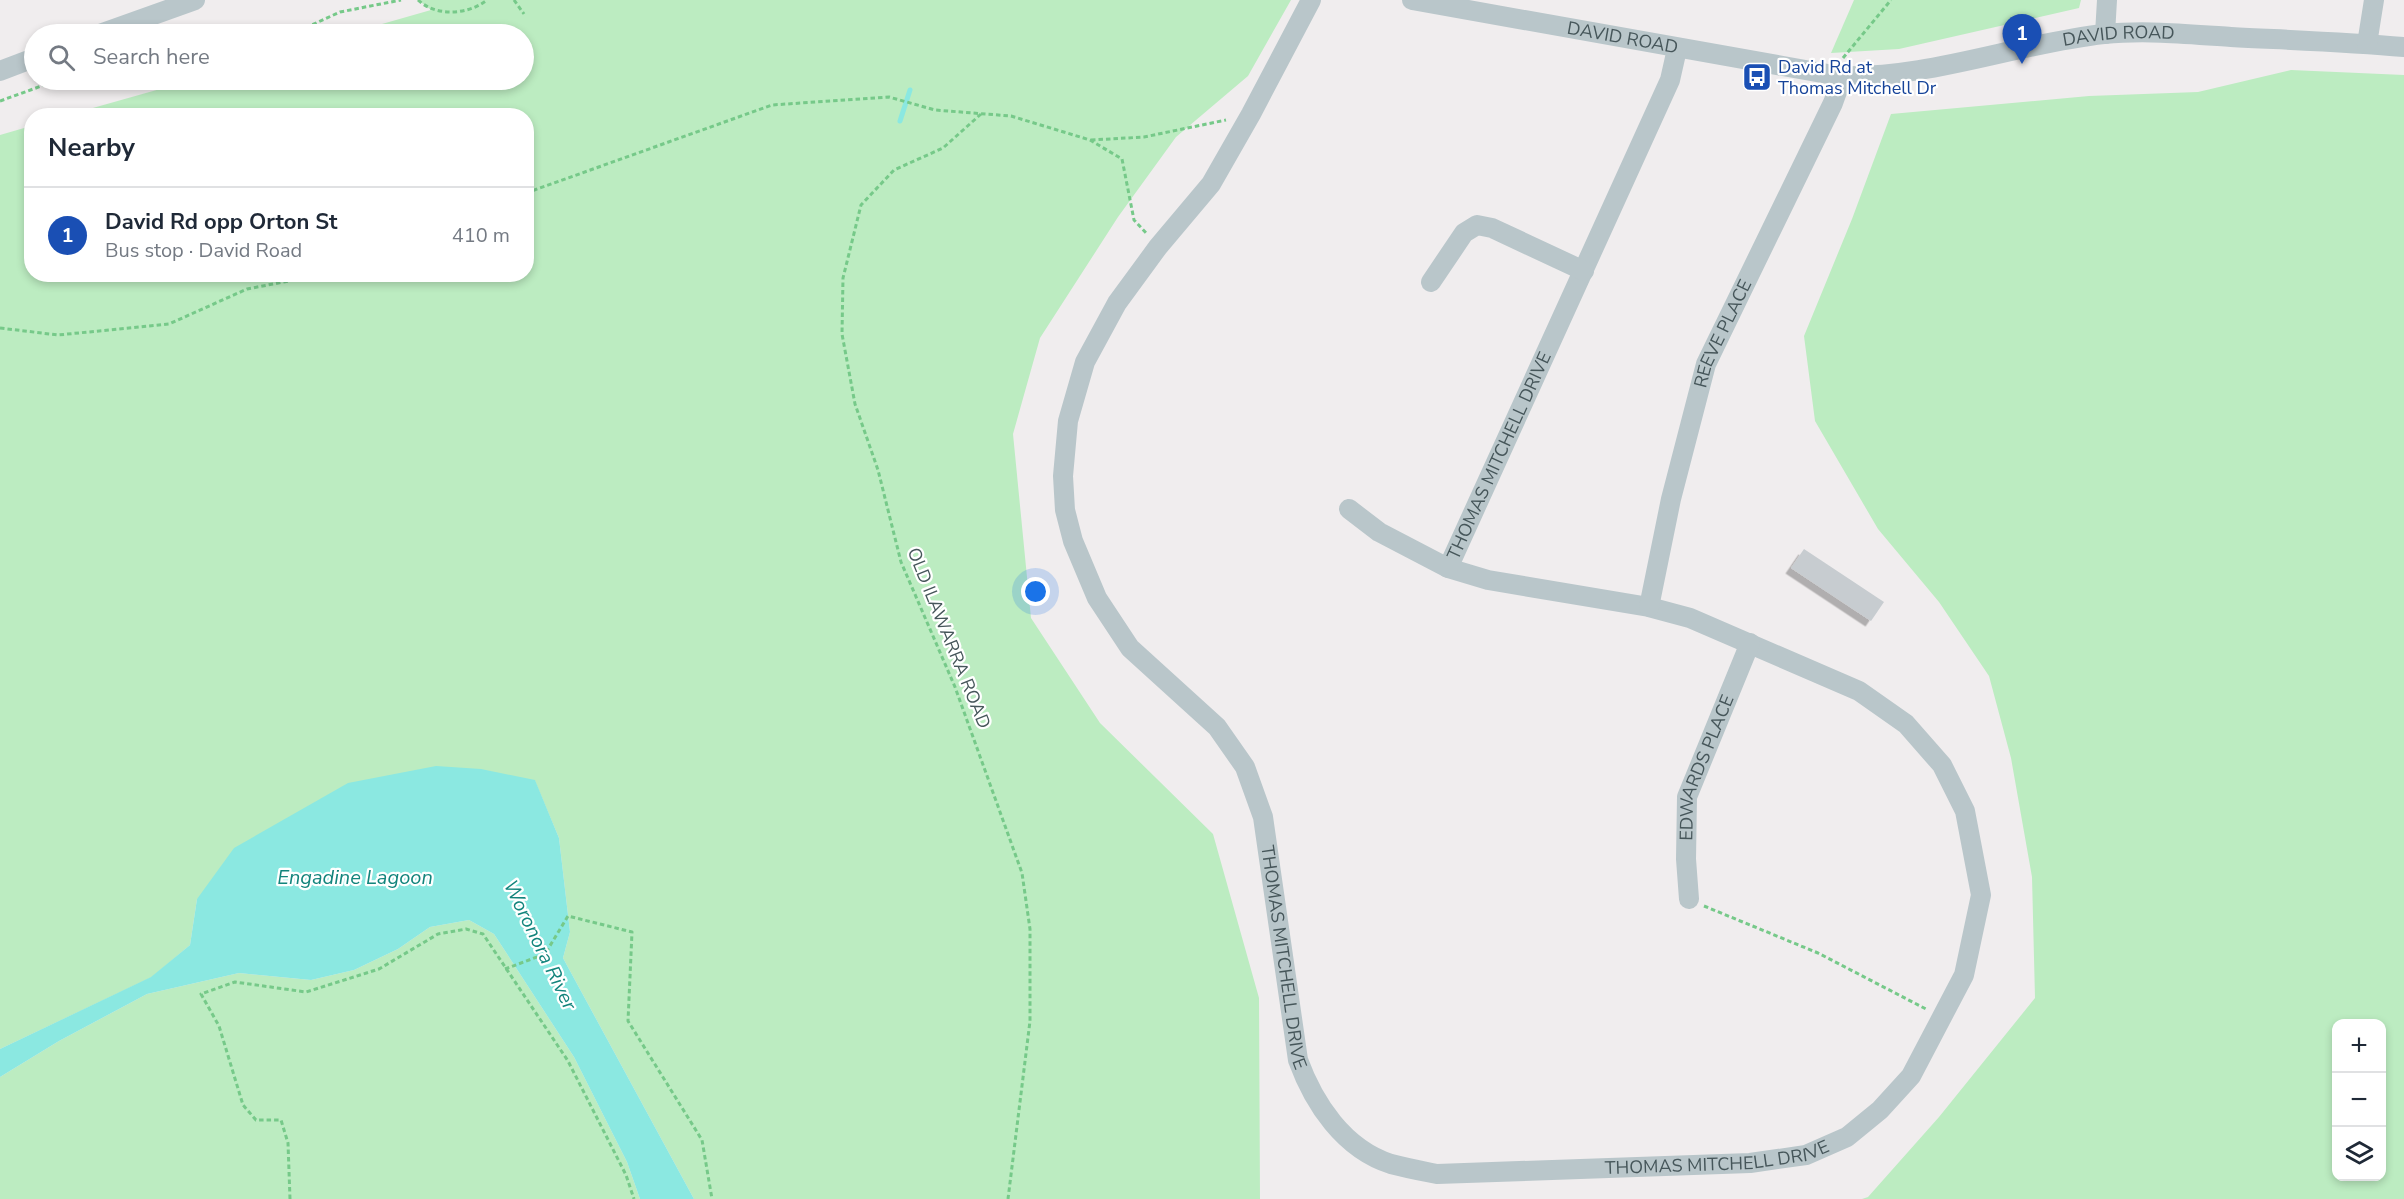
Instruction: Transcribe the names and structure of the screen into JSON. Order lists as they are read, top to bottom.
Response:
{
  "streets": {
    "street": [
      "DAVID ROAD",
      "REEVE PLACE",
      "THOMAS MITCHELL DRIVE",
      "EDWARDS PLACE"
    ],
    "path": ["OLD ILAWARRA ROAD"]
  },
  "crossings": [
    ["DAVID ROAD", "REEVE PLACE"],
    ["DAVID ROAD", "THOMAS MITCHELL DRIVE"],
    ["REEVE PLACE", "THOMAS MITCHELL DRIVE"],
    ["THOMAS MITCHELL DRIVE", "EDWARDS PLACE"]
  ],
  "water": ["Engadine Lagoon", "Woronora River"],
  "places": {
    "bus stop": ["David Rd at Thomas Mitchell Dr"]
  },
  "page": {
    "pins": "1",
    "search": "Search here",
    "heading": "Nearby",
    "list": [
      {
        "mark": "1",
        "name": "David Rd opp Orton St",
        "note": "Bus stop · David Road",
        "value": "410 m"
      }
    ],
    "map_buttons": ["+", "−"]
  }
}
